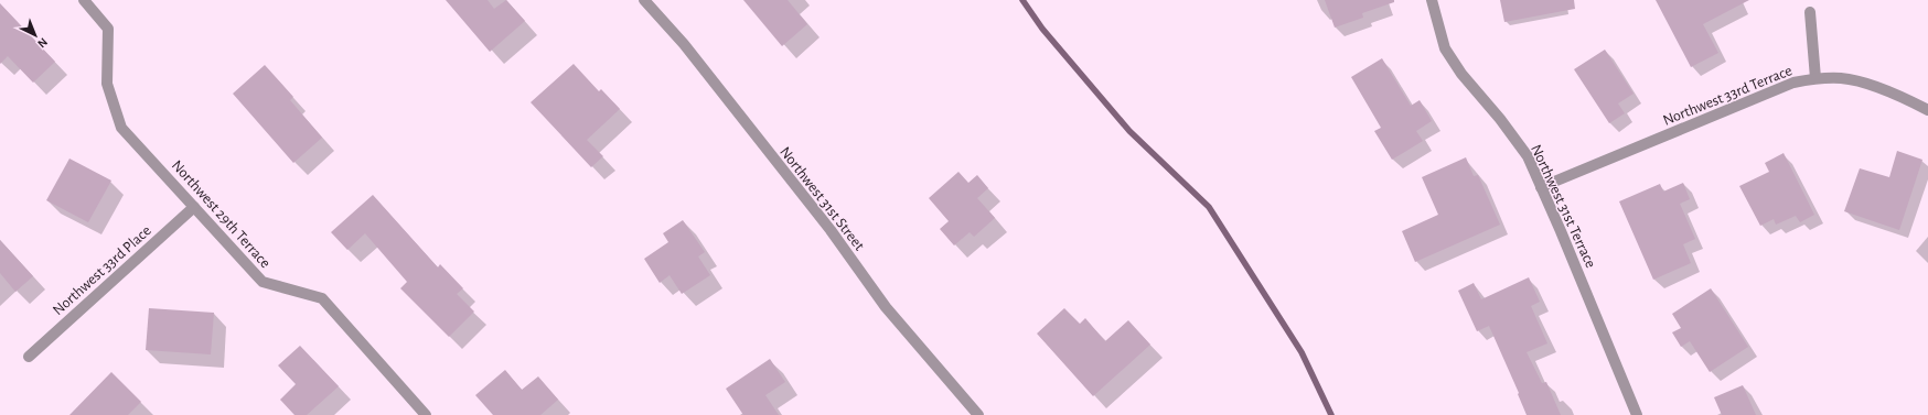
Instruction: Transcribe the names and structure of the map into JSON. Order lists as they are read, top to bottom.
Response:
{
  "streets": {
    "street": [
      "Northwest 33rd Terrace",
      "Northwest 31st Street",
      "Northwest 31st Terrace",
      "Northwest 29th Terrace",
      "Northwest 33rd Place"
    ]
  },
  "crossings": [
    ["Northwest 33rd Terrace", "Northwest 31st Terrace"],
    ["Northwest 29th Terrace", "Northwest 33rd Place"]
  ],
  "north": "bottom right"
}
